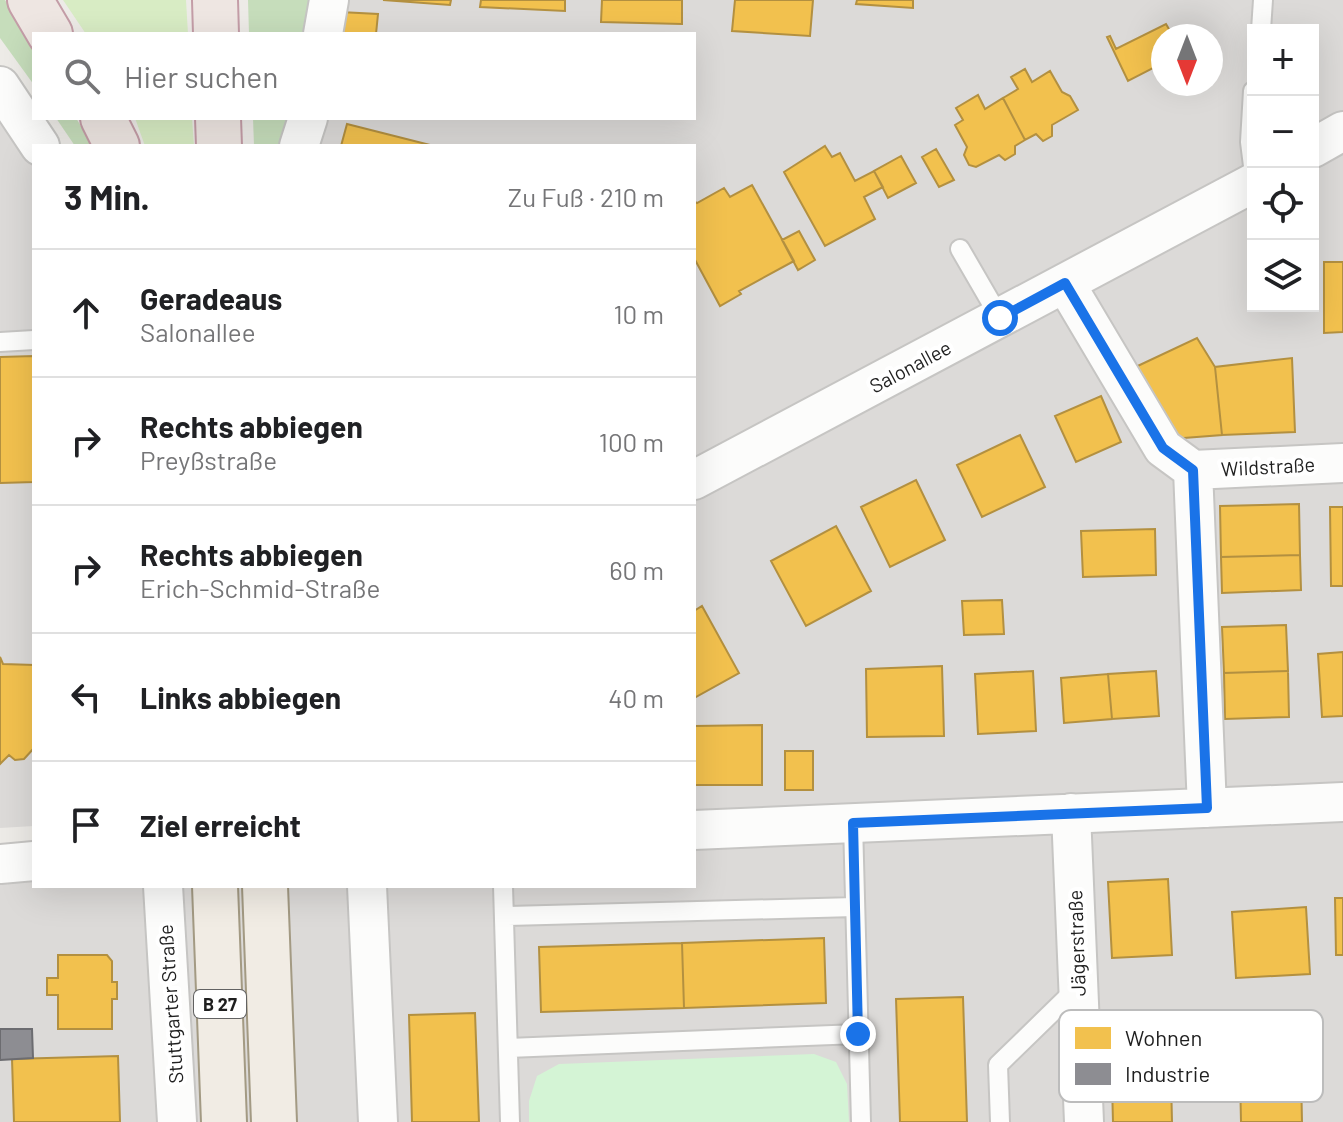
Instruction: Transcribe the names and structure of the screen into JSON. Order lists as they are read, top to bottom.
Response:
{
  "streets": {
    "main road": ["B 27"],
    "street": [
      "Salonallee",
      "Wildstraße",
      "Jägerstraße",
      "Stuttgarter Straße"
    ]
  },
  "legend": ["Wohnen", "Industrie"],
  "north": "bottom",
  "page": {
    "map_buttons": ["+", "−"],
    "search": "Hier suchen",
    "heading": ["3 Min.", "Zu Fuß · 210 m"],
    "list": [
      ["Geradeaus", "Salonallee", "10 m"],
      ["Rechts abbiegen", "Preyßstraße", "100 m"],
      ["Rechts abbiegen", "Erich-Schmid-Straße", "60 m"],
      ["Links abbiegen", "40 m"],
      "Ziel erreicht"
    ]
  }
}
